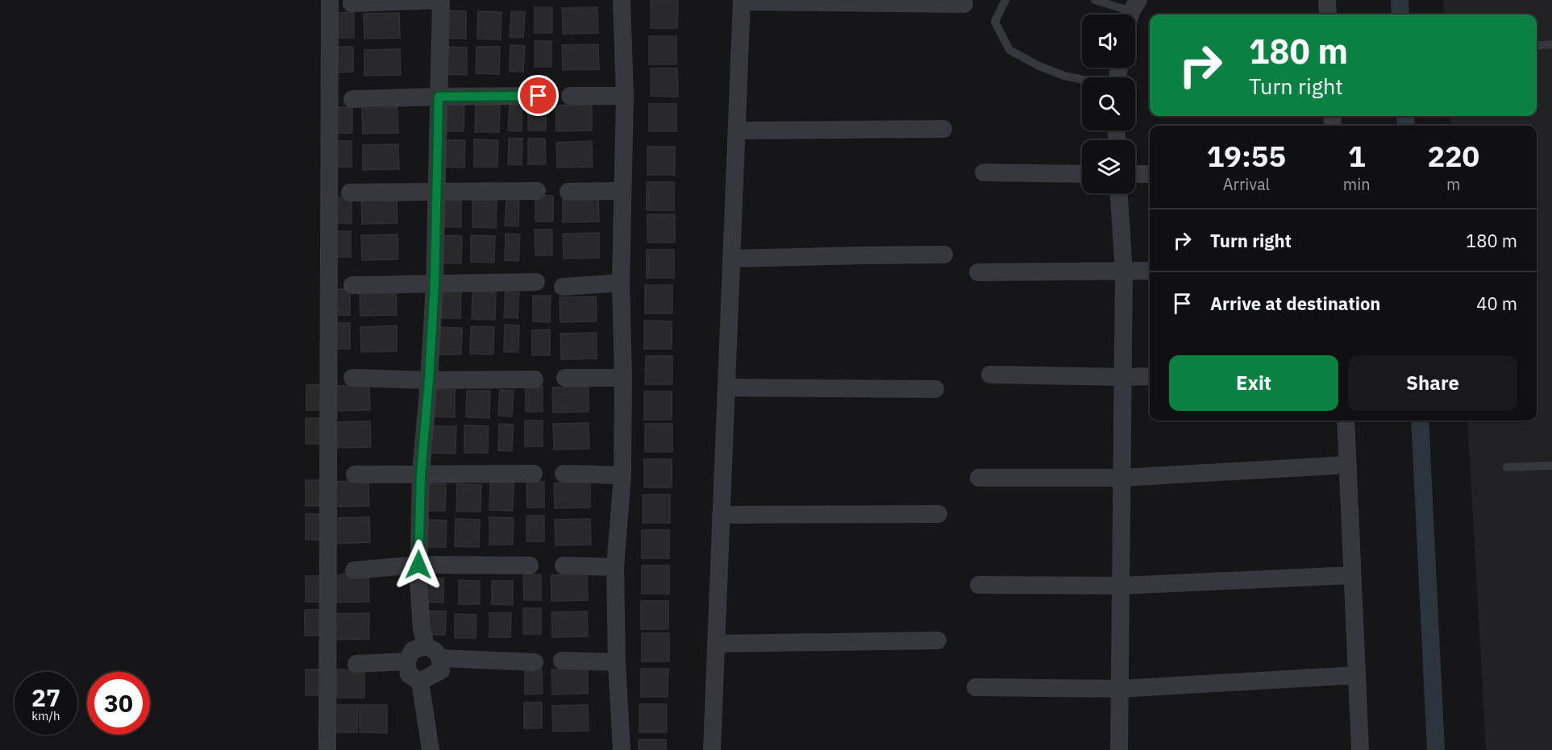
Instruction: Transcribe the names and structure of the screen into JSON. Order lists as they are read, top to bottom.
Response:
{
  "page": {
    "turn": ["180 m", "Turn right"],
    "eta": [
      "19:55",
      "Arrival",
      "1",
      "min",
      "220",
      "m"
    ],
    "list": [
      {
        "name": "Turn right",
        "value": "180 m"
      },
      {
        "name": "Arrive at destination",
        "value": "40 m"
      }
    ],
    "buttons": ["Exit", "Share"],
    "speed": "27 km/h",
    "limit": "30"
  }
}
